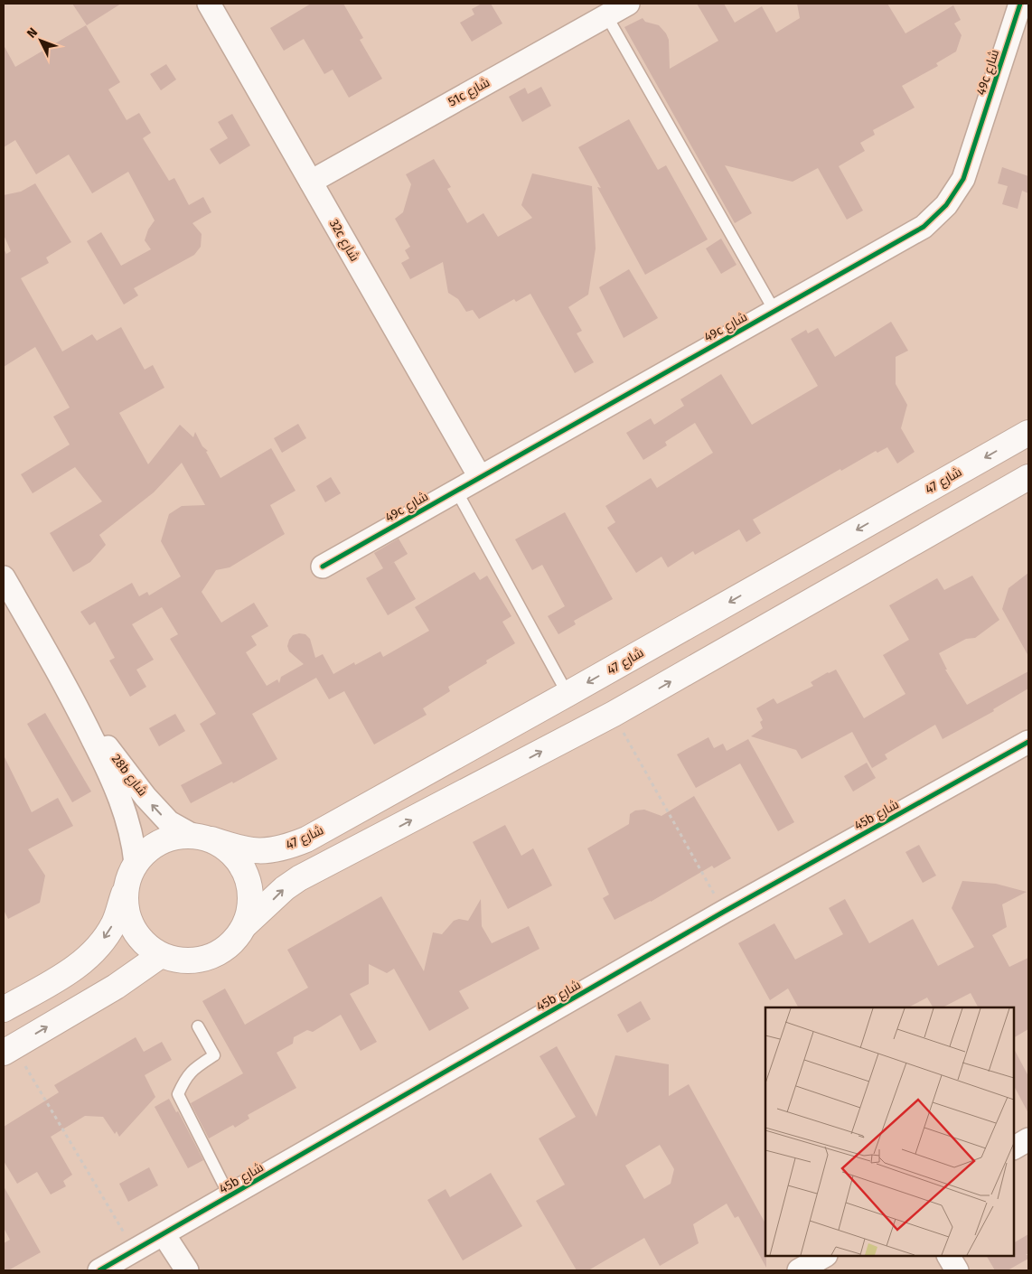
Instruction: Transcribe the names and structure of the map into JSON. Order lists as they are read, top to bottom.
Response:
{
  "streets": {
    "street": [
      "49c شارع",
      "51c شارع",
      "32c شارع",
      "شارع 47",
      "28b شارع",
      "45b شارع"
    ]
  },
  "crossings": [
    ["49c شارع", "32c شارع"],
    ["51c شارع", "32c شارع"],
    ["شارع 47", "28b شارع"]
  ],
  "north": "top left"
}
